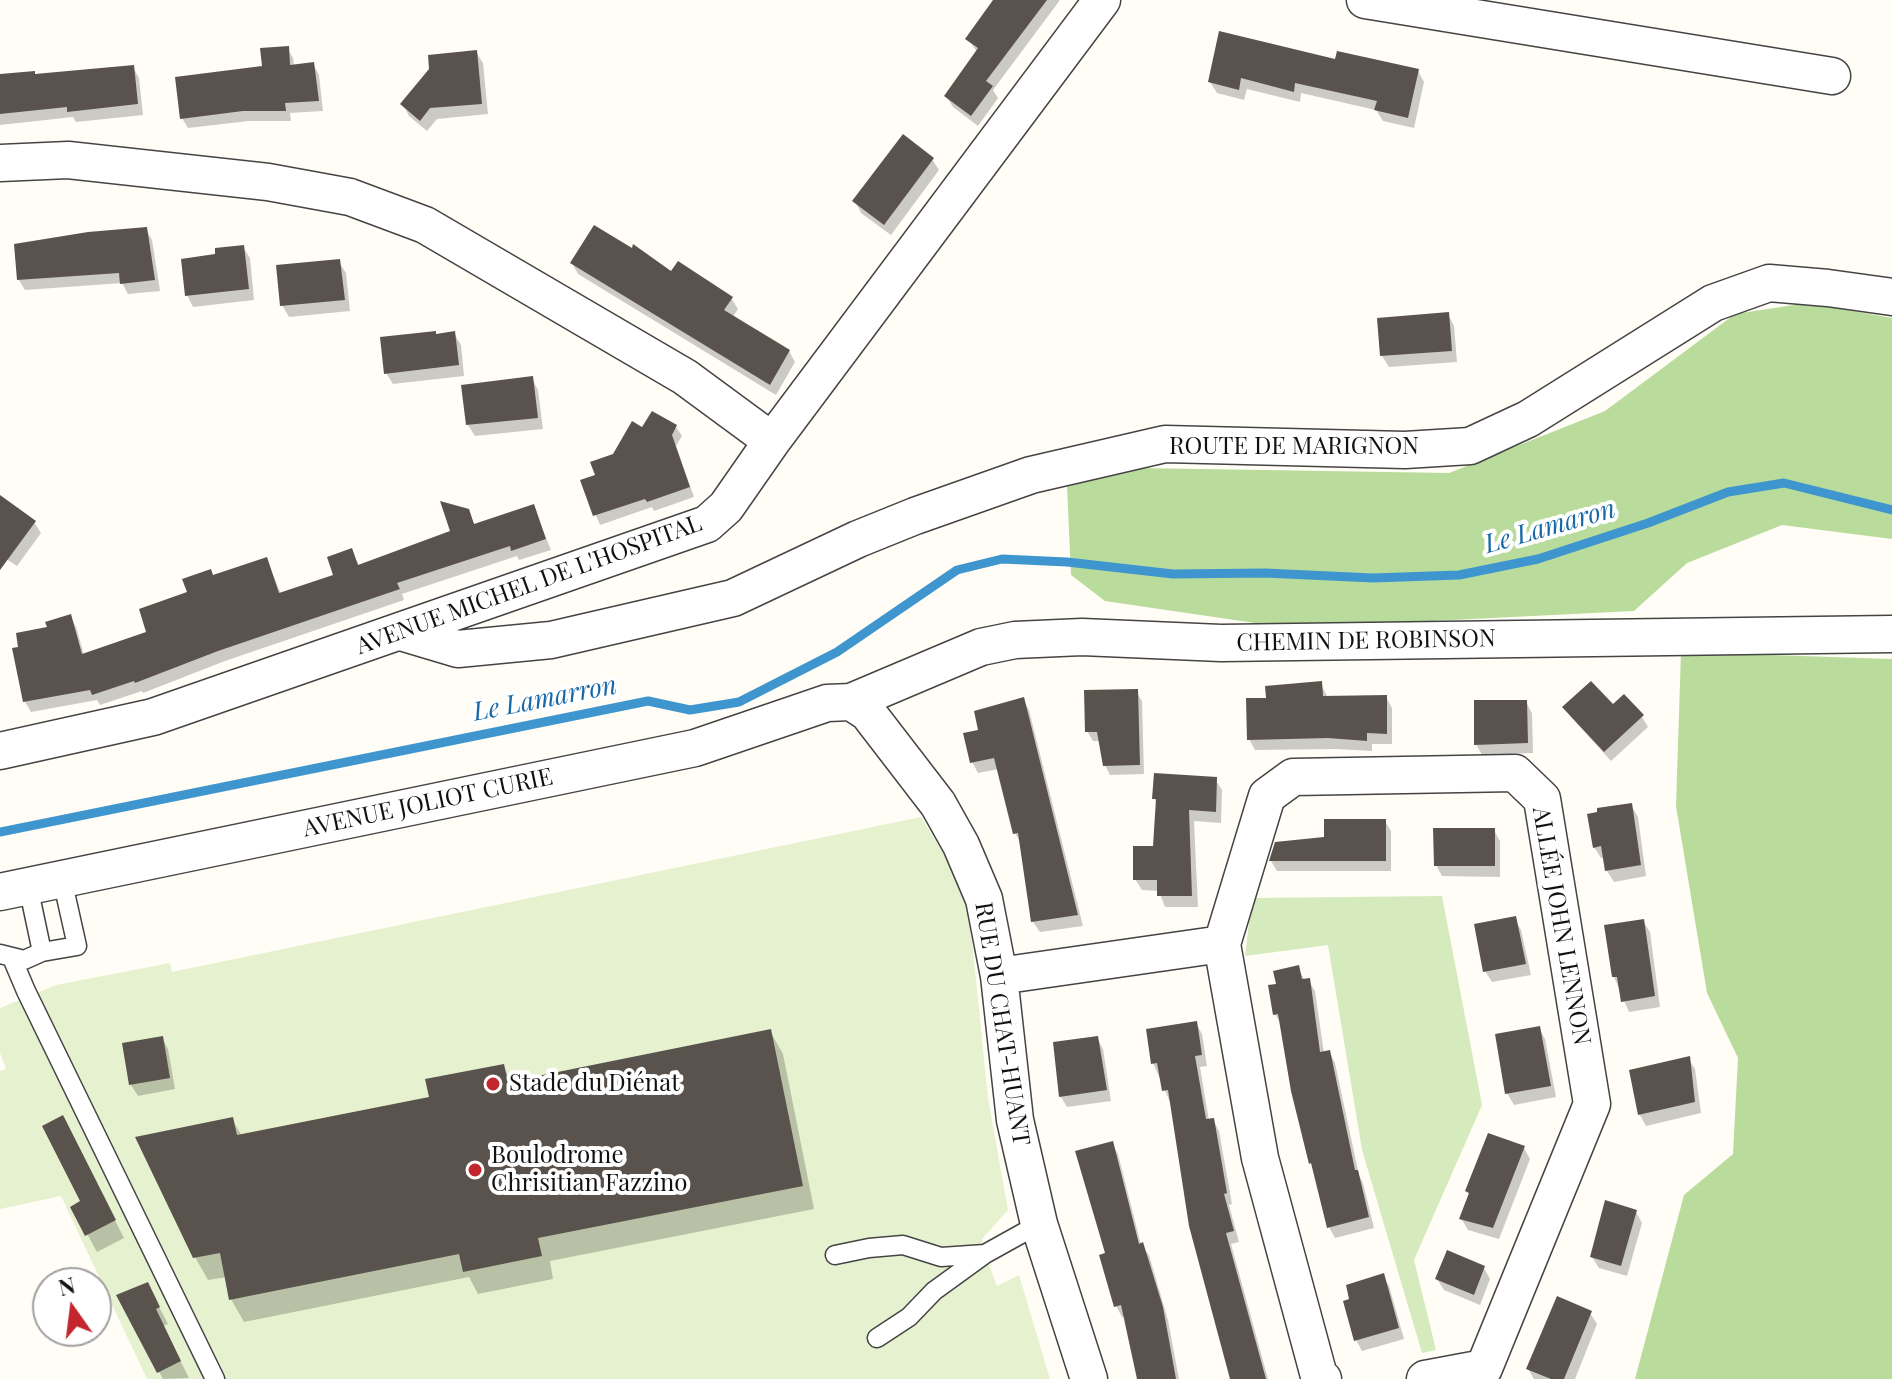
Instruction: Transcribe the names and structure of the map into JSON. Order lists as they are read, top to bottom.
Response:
{
  "streets": {
    "street": [
      "ROUTE DE MARIGNON",
      "AVENUE MICHEL DE L'HOSPITAL",
      "CHEMIN DE ROBINSON",
      "AVENUE JOLIOT CURIE",
      "ALLÉE JOHN LENNON",
      "RUE DU CHAT-HUANT"
    ]
  },
  "crossings": [
    ["ROUTE DE MARIGNON", "AVENUE MICHEL DE L'HOSPITAL"],
    ["CHEMIN DE ROBINSON", "AVENUE JOLIOT CURIE"],
    ["CHEMIN DE ROBINSON", "RUE DU CHAT-HUANT"],
    ["AVENUE JOLIOT CURIE", "RUE DU CHAT-HUANT"]
  ],
  "water": ["Le Lamaron", "Le Lamarron"],
  "places": ["Stade du Diénat", "Boulodrome Chrisitian Fazzino"],
  "north": "top"
}
